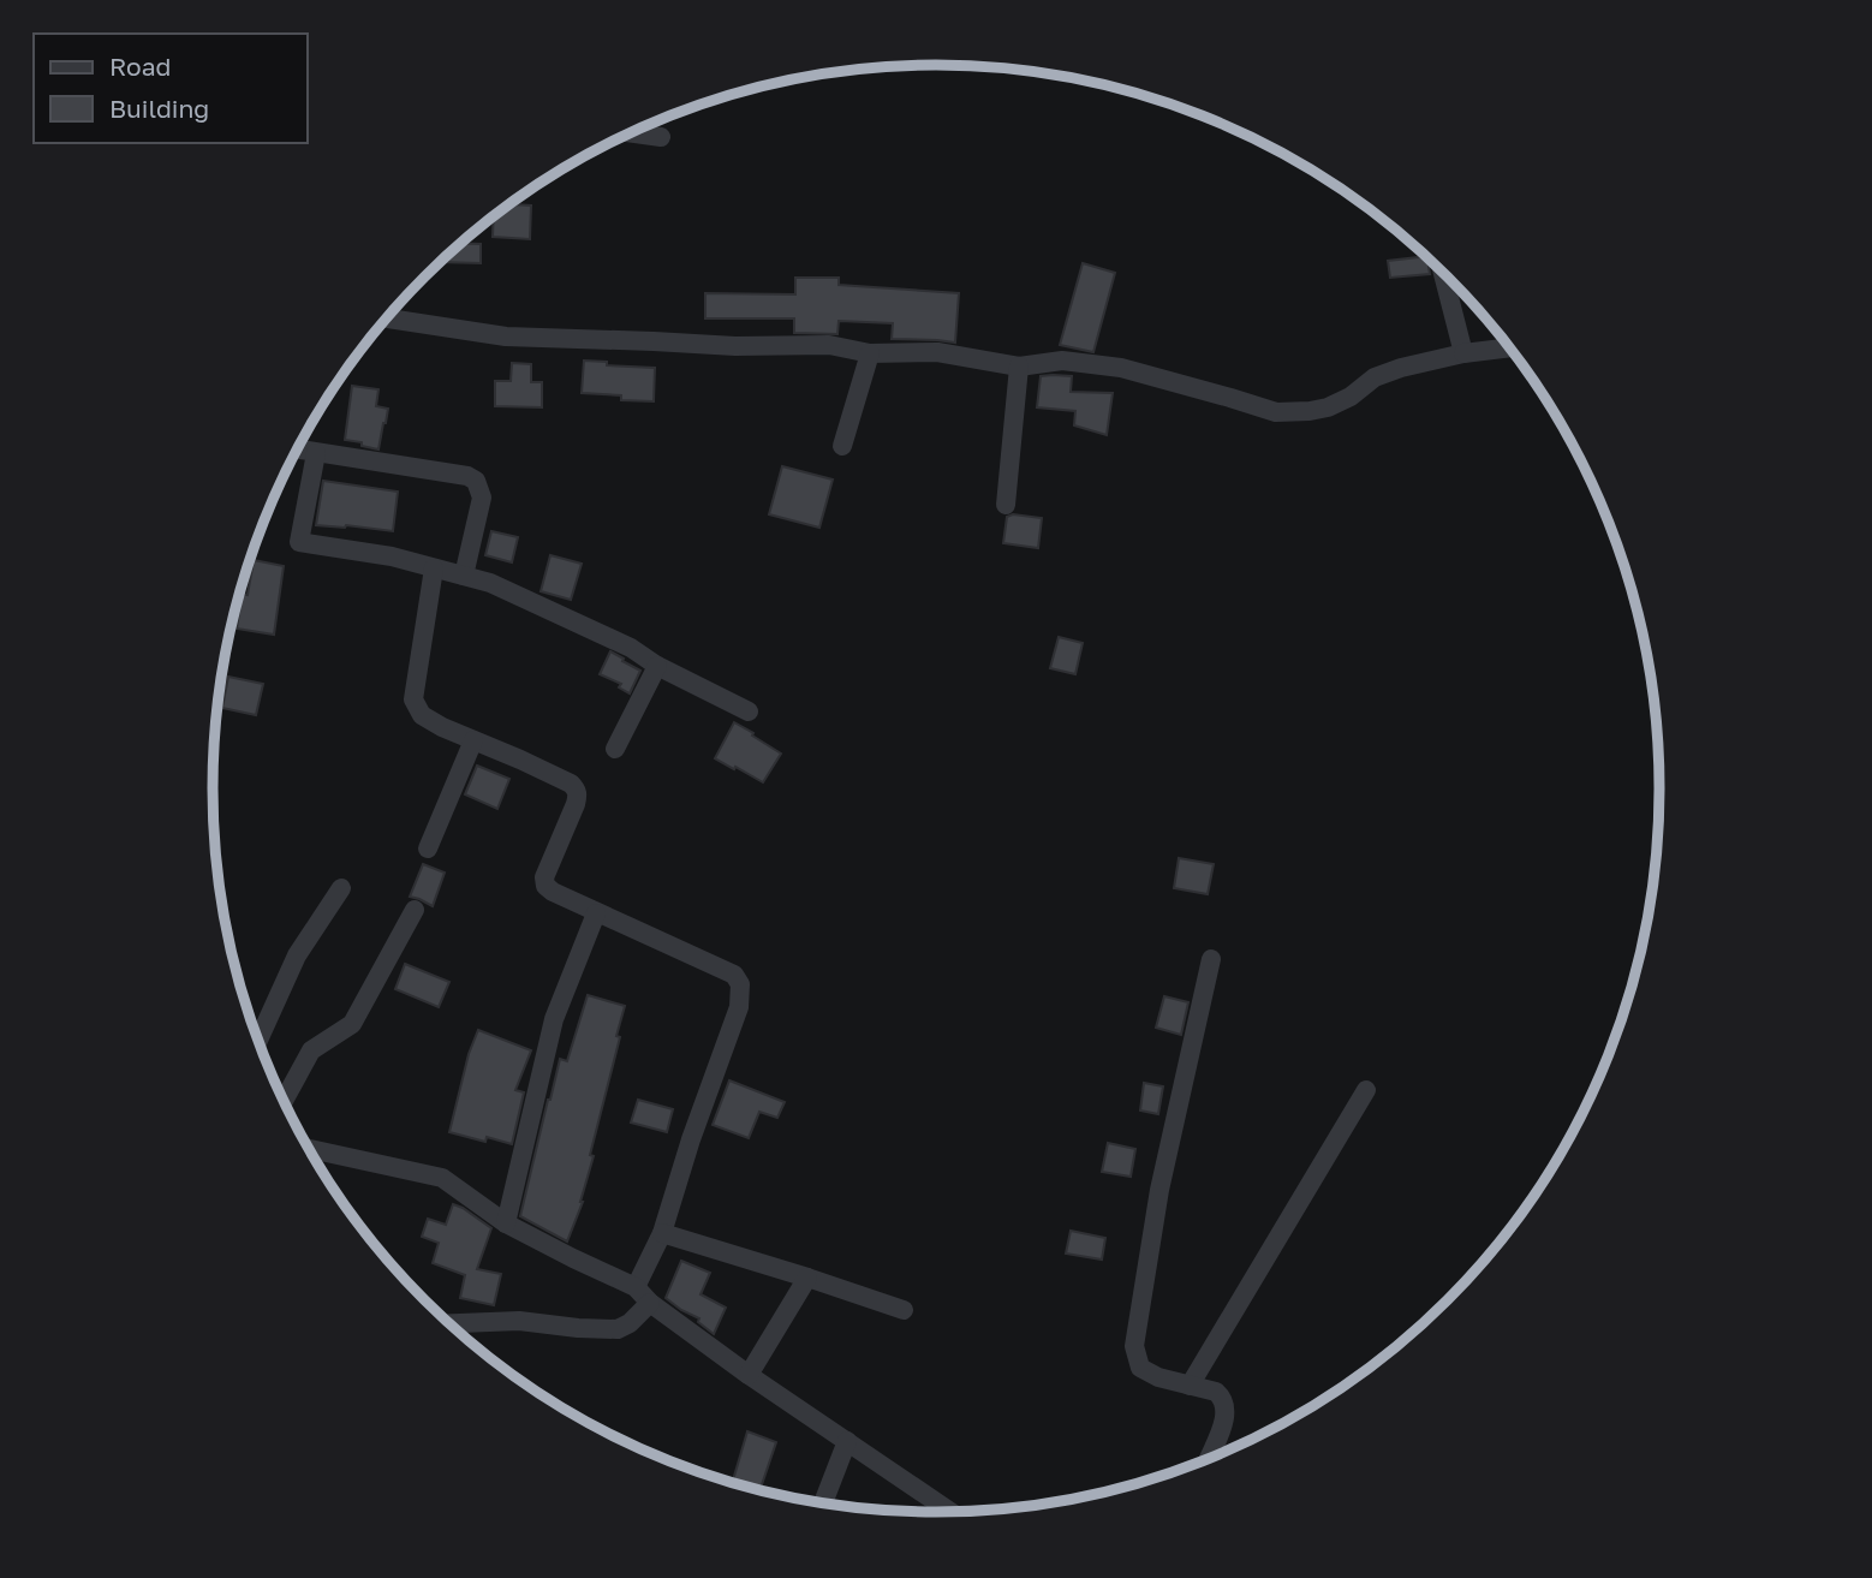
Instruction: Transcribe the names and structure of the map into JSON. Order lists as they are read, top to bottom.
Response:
{
  "legend": ["Road", "Building"]
}
